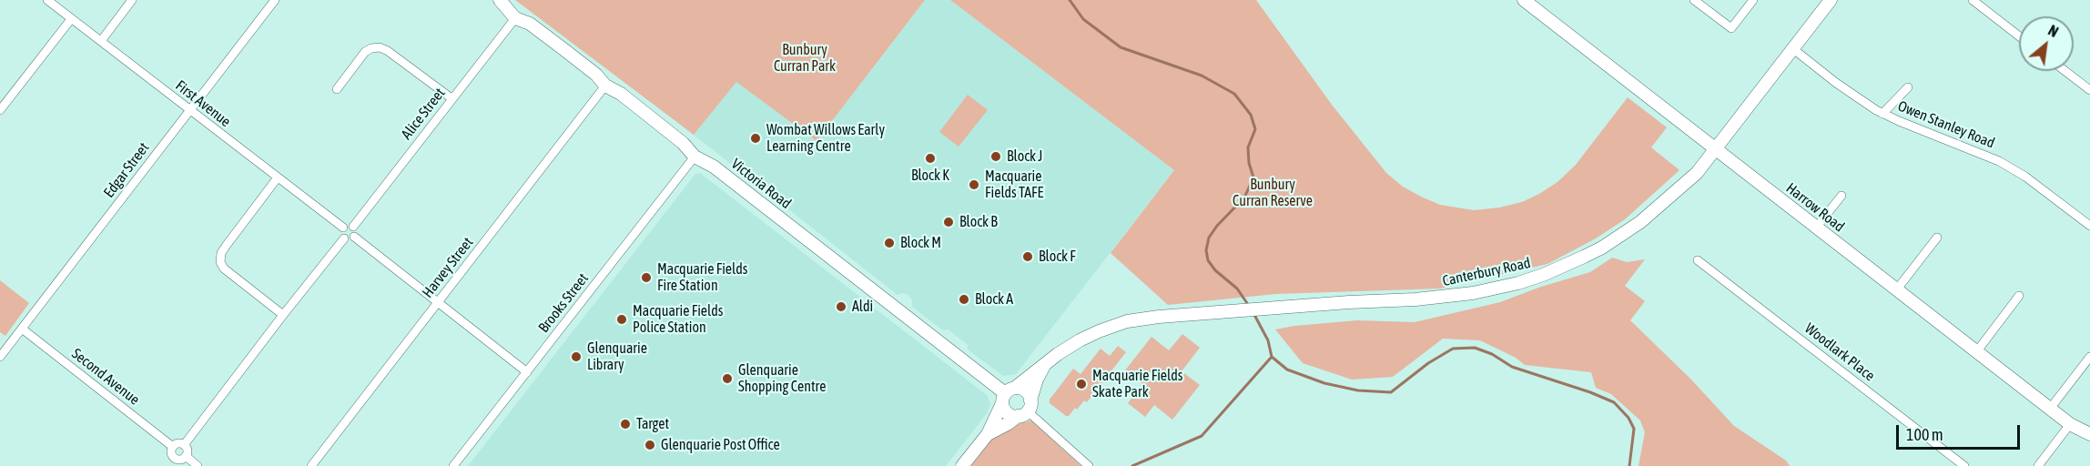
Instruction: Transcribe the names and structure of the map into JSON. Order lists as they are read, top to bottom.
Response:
{
  "streets": {
    "street": [
      "First Avenue",
      "Alice Street",
      "Owen Stanley Road",
      "Edgar Street",
      "Victoria Road",
      "Harrow Road",
      "Harvey Street",
      "Canterbury Road",
      "Brooks Street",
      "Woodlark Place",
      "Second Avenue"
    ]
  },
  "crossings": [
    ["First Avenue", "Alice Street"],
    ["First Avenue", "Edgar Street"],
    ["Alice Street", "Victoria Road"],
    ["Owen Stanley Road", "Canterbury Road"],
    ["Edgar Street", "Second Avenue"],
    ["Victoria Road", "Harvey Street"],
    ["Victoria Road", "Canterbury Road"],
    ["Victoria Road", "Brooks Street"],
    ["Harrow Road", "Canterbury Road"]
  ],
  "parks": ["Bunbury Curran Park", "Bunbury Curran Reserve"],
  "places": [
    "Wombat Willows Early Learning Centre",
    "Block J",
    "Block K",
    "Macquarie Fields TAFE",
    "Block B",
    "Block M",
    "Block F",
    "Macquarie Fields Fire Station",
    "Block A",
    "Aldi",
    "Macquarie Fields Police Station",
    "Glenquarie Library",
    "Glenquarie Shopping Centre",
    "Macquarie Fields Skate Park",
    "Target",
    "Glenquarie Post Office"
  ],
  "scale_bar": "100 m",
  "north": "top right"
}
